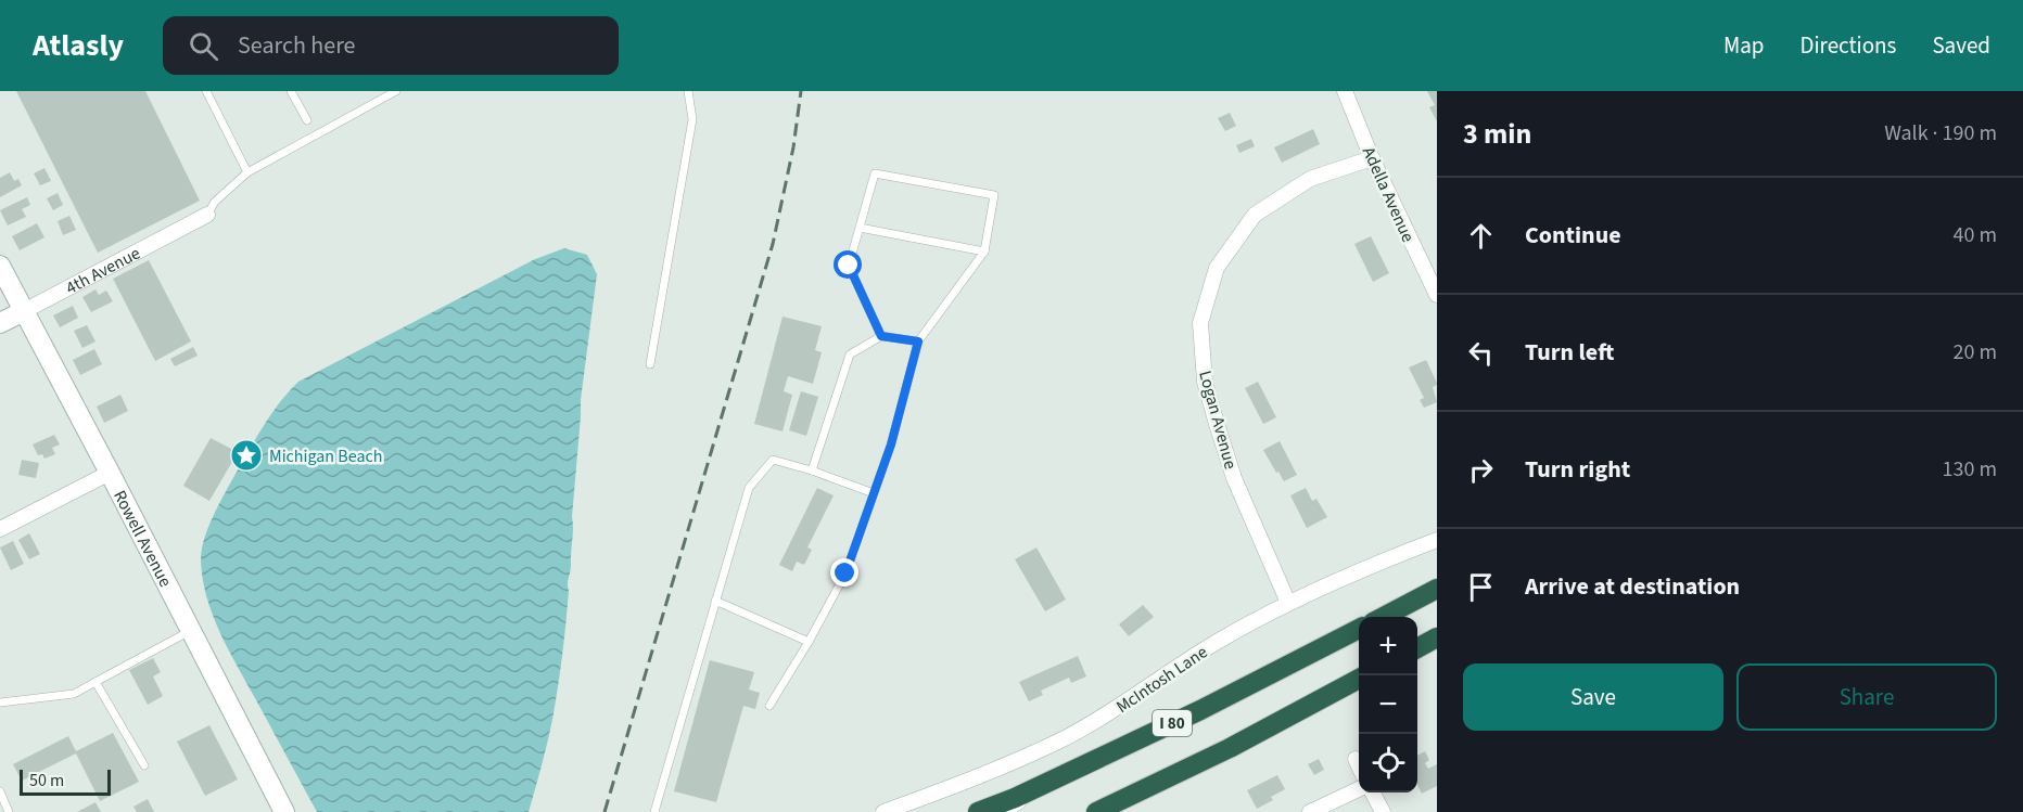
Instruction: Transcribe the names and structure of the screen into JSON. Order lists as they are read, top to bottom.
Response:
{
  "streets": {
    "highway": ["I 80"],
    "street": [
      "Adella Avenue",
      "4th Avenue",
      "Logan Avenue",
      "Rowell Avenue",
      "McIntosh Lane"
    ]
  },
  "crossings": [
    ["Adella Avenue", "Logan Avenue"],
    ["4th Avenue", "Rowell Avenue"],
    ["Logan Avenue", "McIntosh Lane"]
  ],
  "places": {
    "place": ["Michigan Beach"]
  },
  "scale_bar": "50 m",
  "page": {
    "header": "Atlasly",
    "search": "Search here",
    "nav": ["Map", "Directions", "Saved"],
    "heading": ["3 min", "Walk · 190 m"],
    "list": [
      ["Continue", "40 m"],
      ["Turn left", "20 m"],
      ["Turn right", "130 m"],
      "Arrive at destination"
    ],
    "map_buttons": ["+", "−"],
    "buttons": ["Save", "Share"],
    "scale": "50 m"
  }
}
